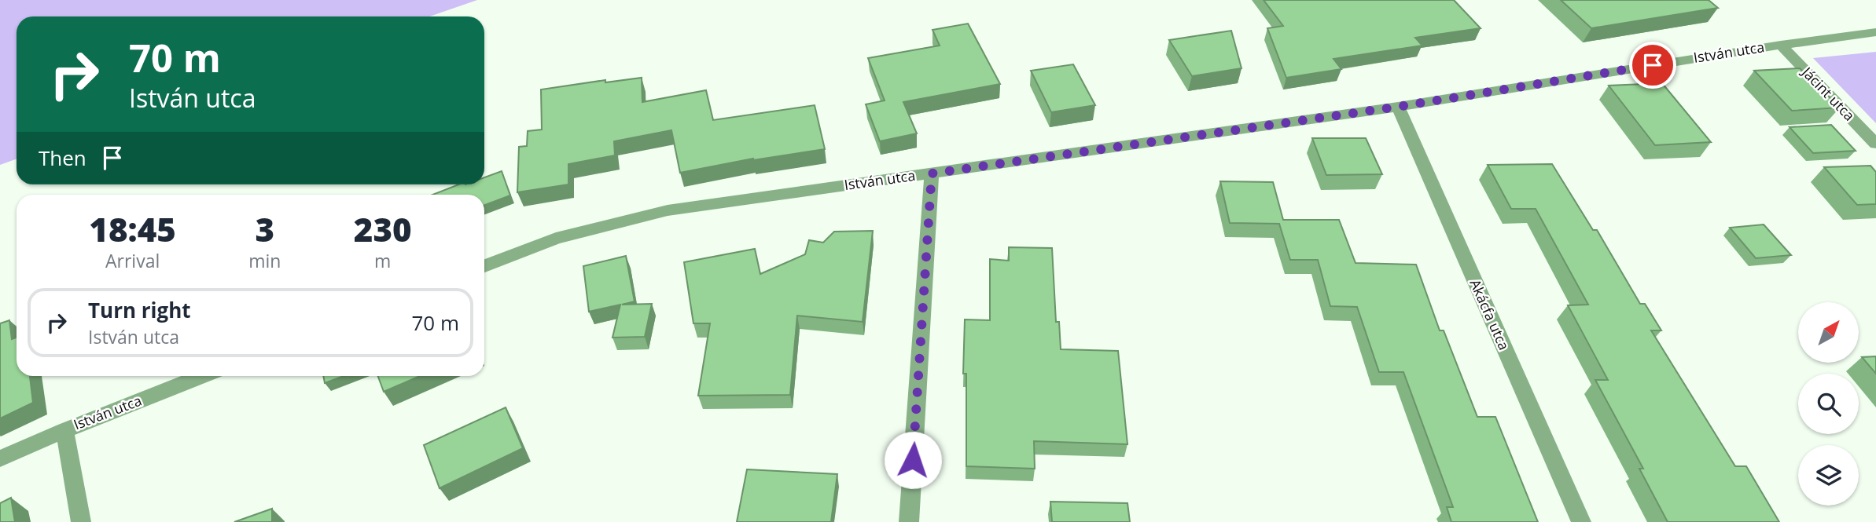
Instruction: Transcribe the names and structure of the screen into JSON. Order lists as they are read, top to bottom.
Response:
{
  "streets": {
    "street": ["István utca", "Jácint utca", "Akácfa utca"]
  },
  "crossings": [
    ["István utca", "Jácint utca"],
    ["István utca", "Akácfa utca"]
  ],
  "north": "top right",
  "page": {
    "turn": ["70 m", "István utca"],
    "then": "Then",
    "eta": [
      "18:45",
      "Arrival",
      "3",
      "min",
      "230",
      "m"
    ],
    "list": [
      {
        "name": "Turn right",
        "note": "István utca",
        "value": "70 m"
      }
    ]
  }
}
